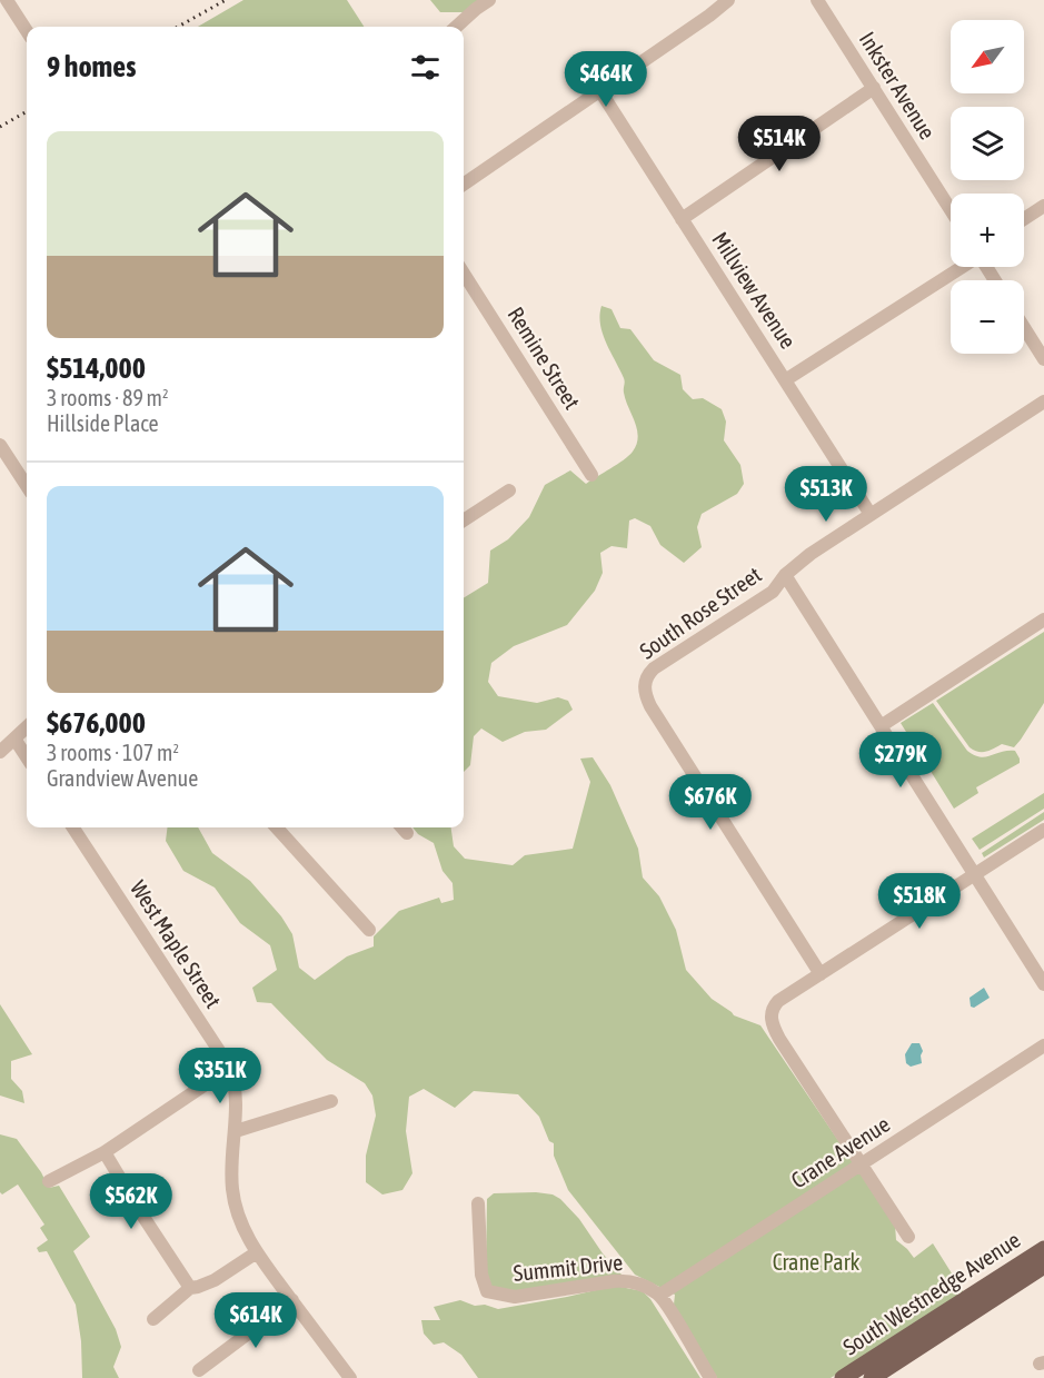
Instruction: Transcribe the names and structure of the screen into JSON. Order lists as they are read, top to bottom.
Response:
{
  "streets": {
    "main road": ["South Westnedge Avenue"],
    "street": [
      "Inkster Avenue",
      "Millview Avenue",
      "Remine Street",
      "South Rose Street",
      "West Maple Street",
      "Crane Avenue",
      "Summit Drive"
    ]
  },
  "crossings": [
    ["Millview Avenue", "South Rose Street"],
    ["Crane Avenue", "Summit Drive"]
  ],
  "parks": ["Crane Park"],
  "north": "bottom left",
  "page": {
    "map_buttons": ["+", "−"],
    "heading": "9 homes",
    "price": [
      "$464K",
      "$514K",
      "$513K",
      "$279K",
      "$676K",
      "$518K",
      "$351K",
      "$562K",
      "$614K"
    ],
    "list": [
      {
        "name": "$514,000",
        "note": "3 rooms · 89 m² · Hillside Place"
      },
      {
        "name": "$676,000",
        "note": "3 rooms · 107 m² · Grandview Avenue"
      }
    ]
  }
}
